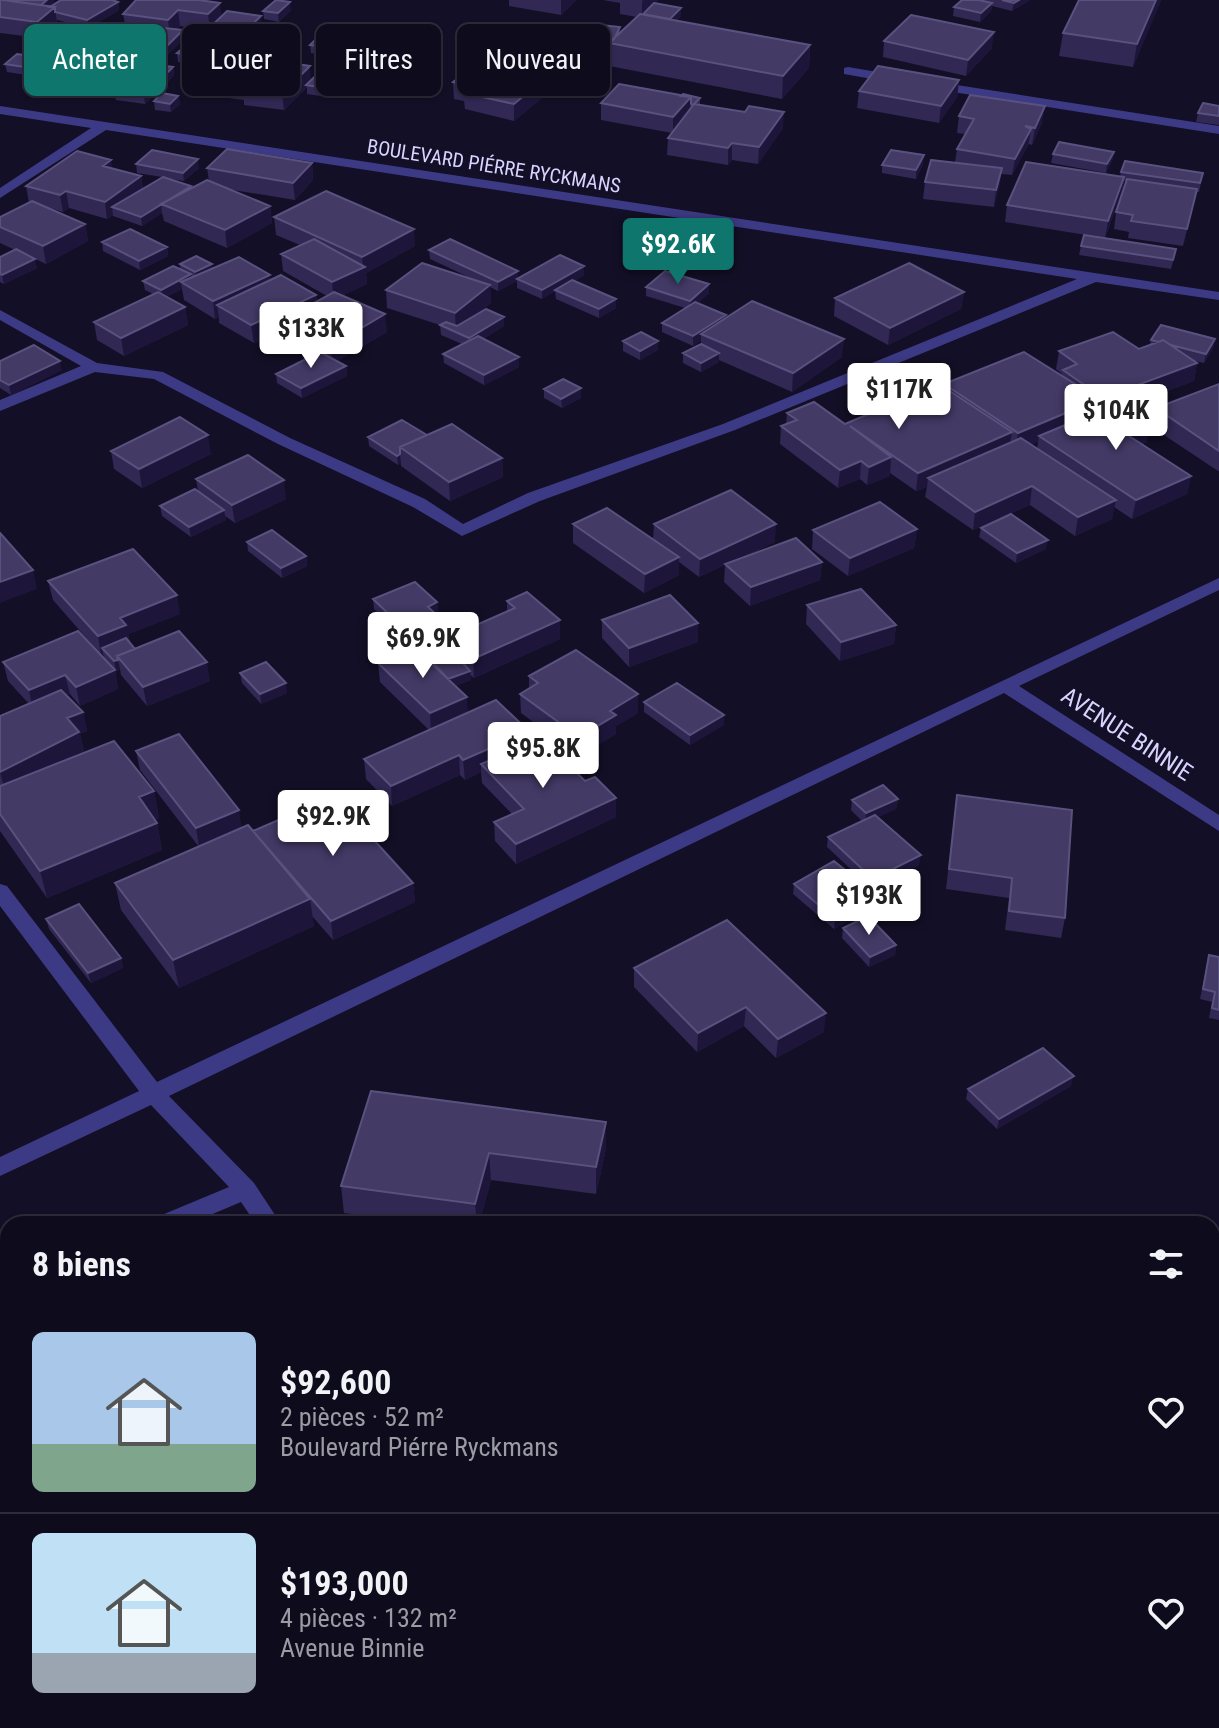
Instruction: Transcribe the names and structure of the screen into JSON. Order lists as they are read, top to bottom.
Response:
{
  "streets": {
    "street": ["BOULEVARD PIÉRRE RYCKMANS", "AVENUE BINNIE"]
  },
  "page": {
    "chip": [
      "Acheter",
      "Louer",
      "Filtres",
      "Nouveau"
    ],
    "price": [
      "$92.6K",
      "$133K",
      "$117K",
      "$104K",
      "$69.9K",
      "$95.8K",
      "$92.9K",
      "$193K"
    ],
    "heading": "8 biens",
    "list": [
      {
        "name": "$92,600",
        "note": "2 pièces · 52 m² · Boulevard Piérre Ryckmans"
      },
      {
        "name": "$193,000",
        "note": "4 pièces · 132 m² · Avenue Binnie"
      }
    ]
  }
}
